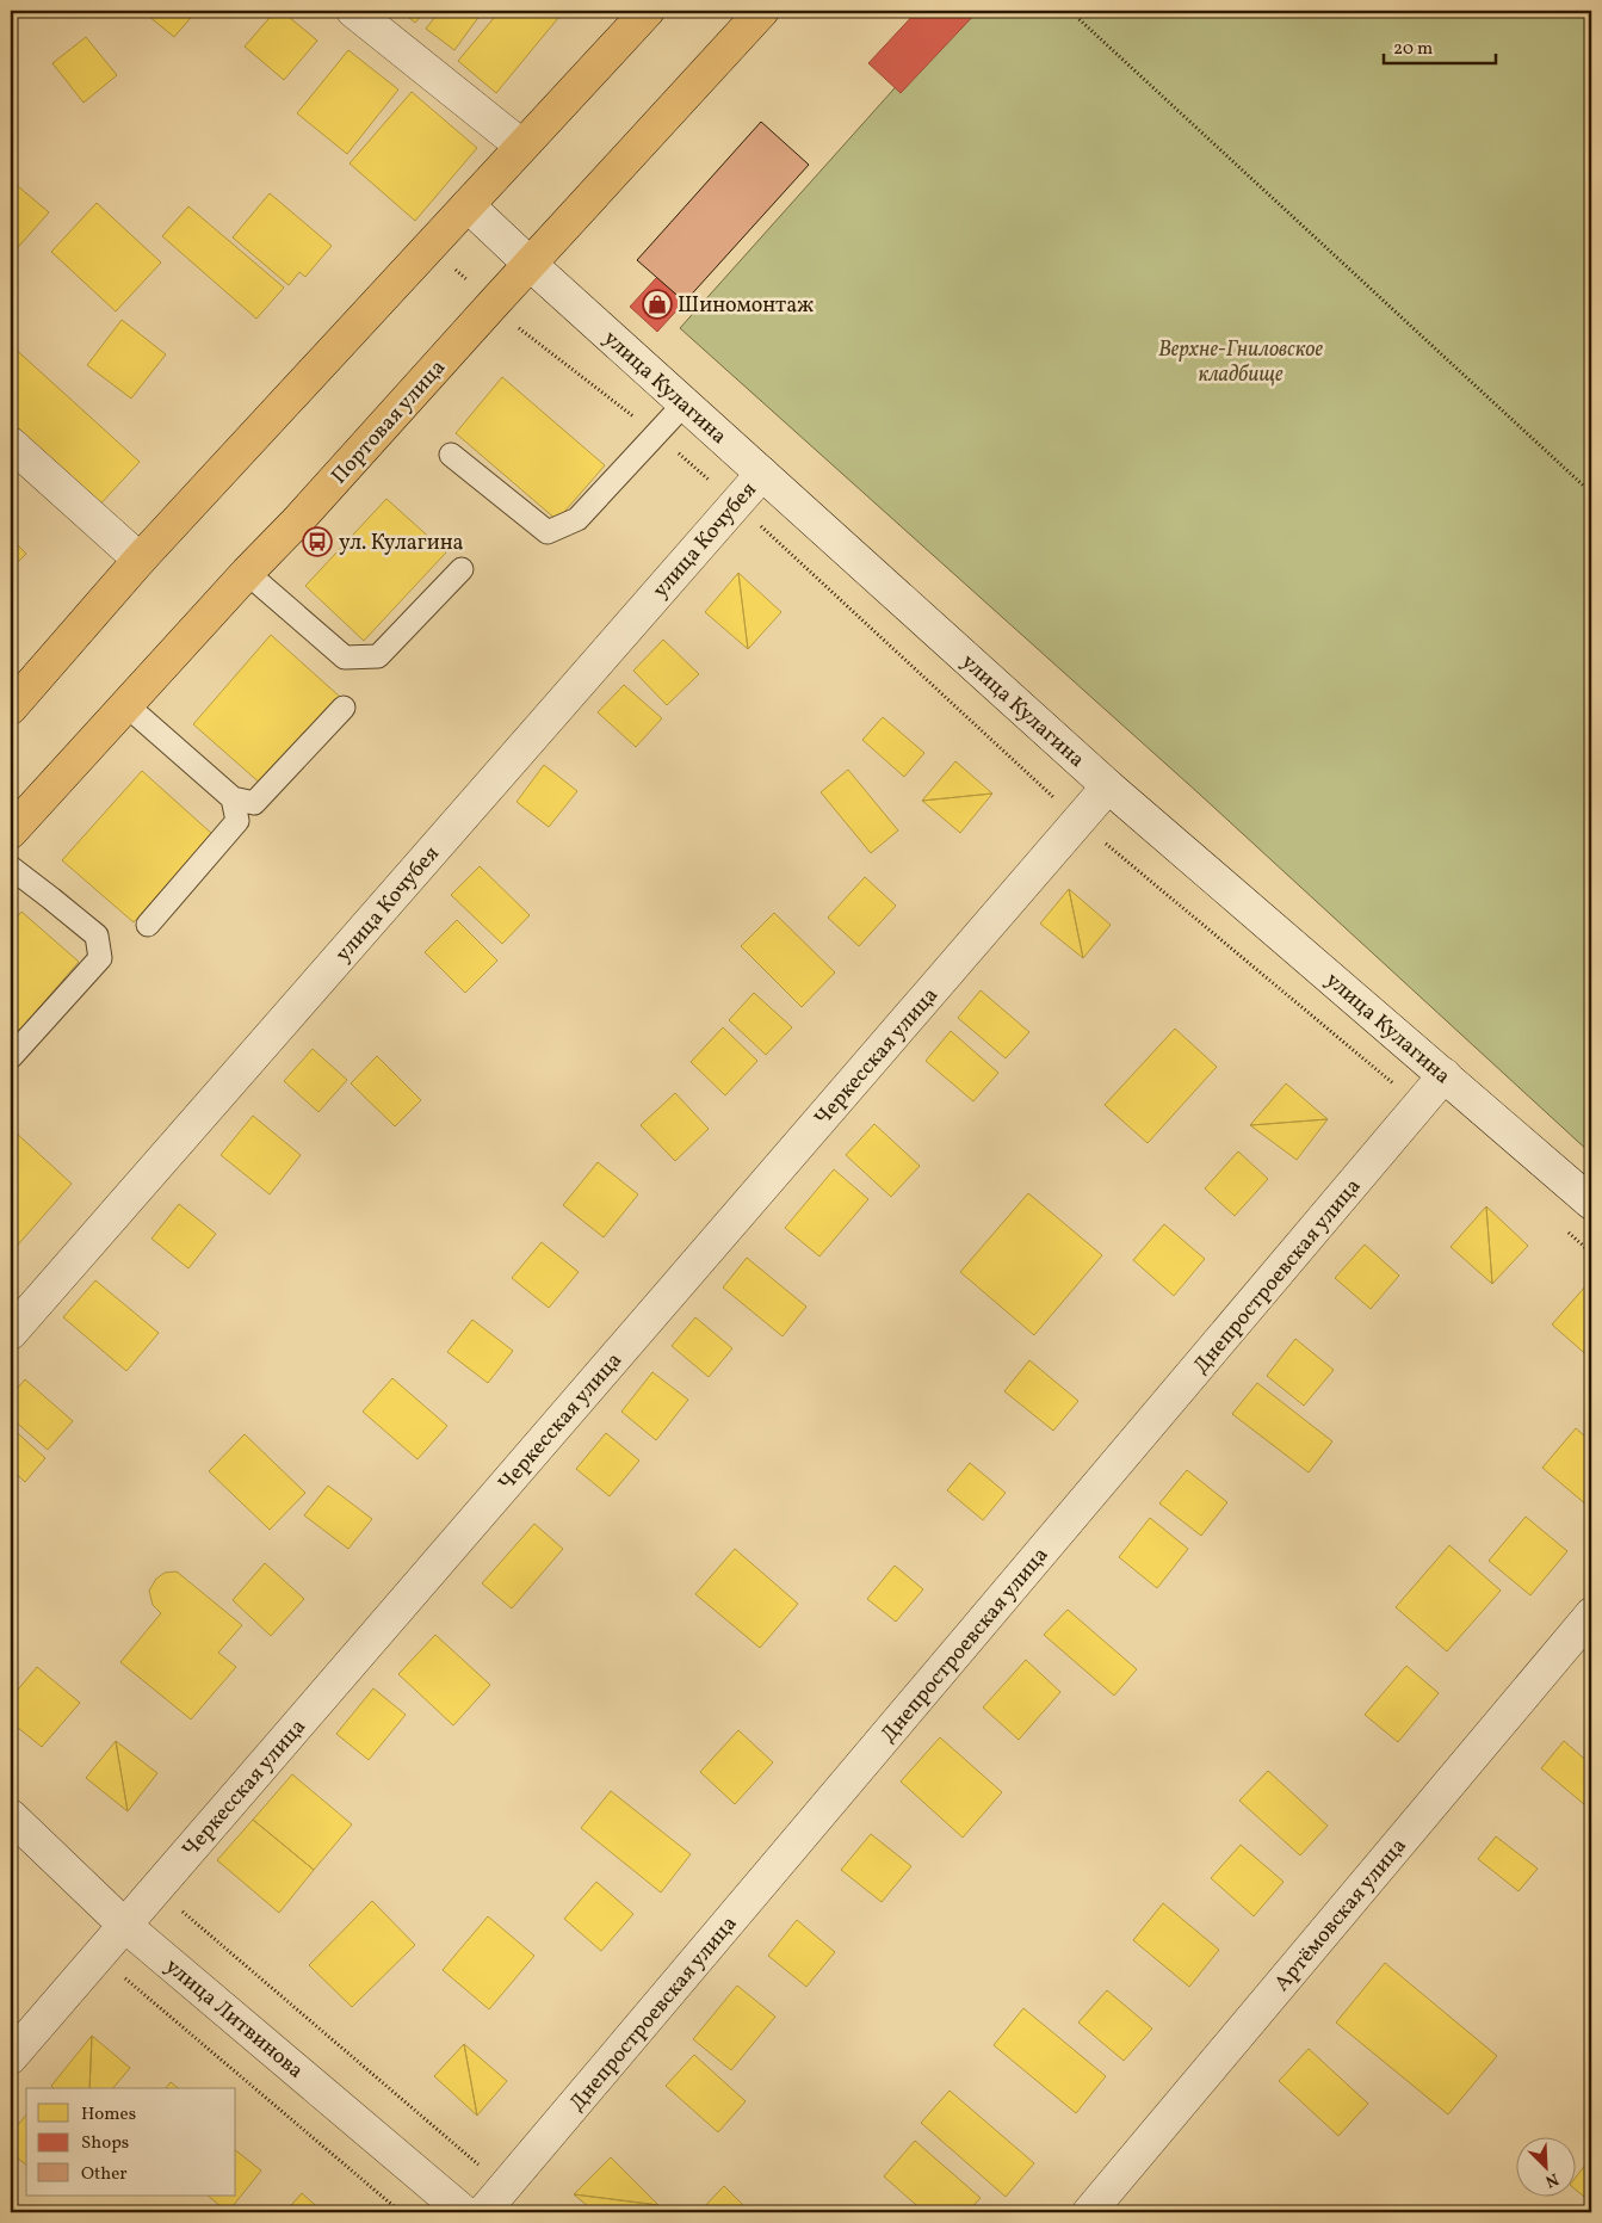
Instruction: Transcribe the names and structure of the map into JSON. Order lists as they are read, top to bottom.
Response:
{
  "streets": {
    "main road": ["Портовая улица"],
    "street": [
      "улица Кулагина",
      "улица Кочубея",
      "Черкесская улица",
      "Днепростроевская улица",
      "Артёмовская улица",
      "улица Литвинова"
    ]
  },
  "crossings": [
    ["улица Кулагина", "Портовая улица"],
    ["улица Кулагина", "улица Кочубея"],
    ["улица Кулагина", "Черкесская улица"],
    ["улица Кулагина", "Днепростроевская улица"],
    ["Черкесская улица", "улица Литвинова"]
  ],
  "parks": ["Верхне-Гниловское кладбище"],
  "places": {
    "shop": ["Шиномонтаж"],
    "bus stop": ["ул. Кулагина"]
  },
  "legend": ["Homes", "Shops", "Other"],
  "scale_bar": "20 m",
  "north": "bottom right"
}
